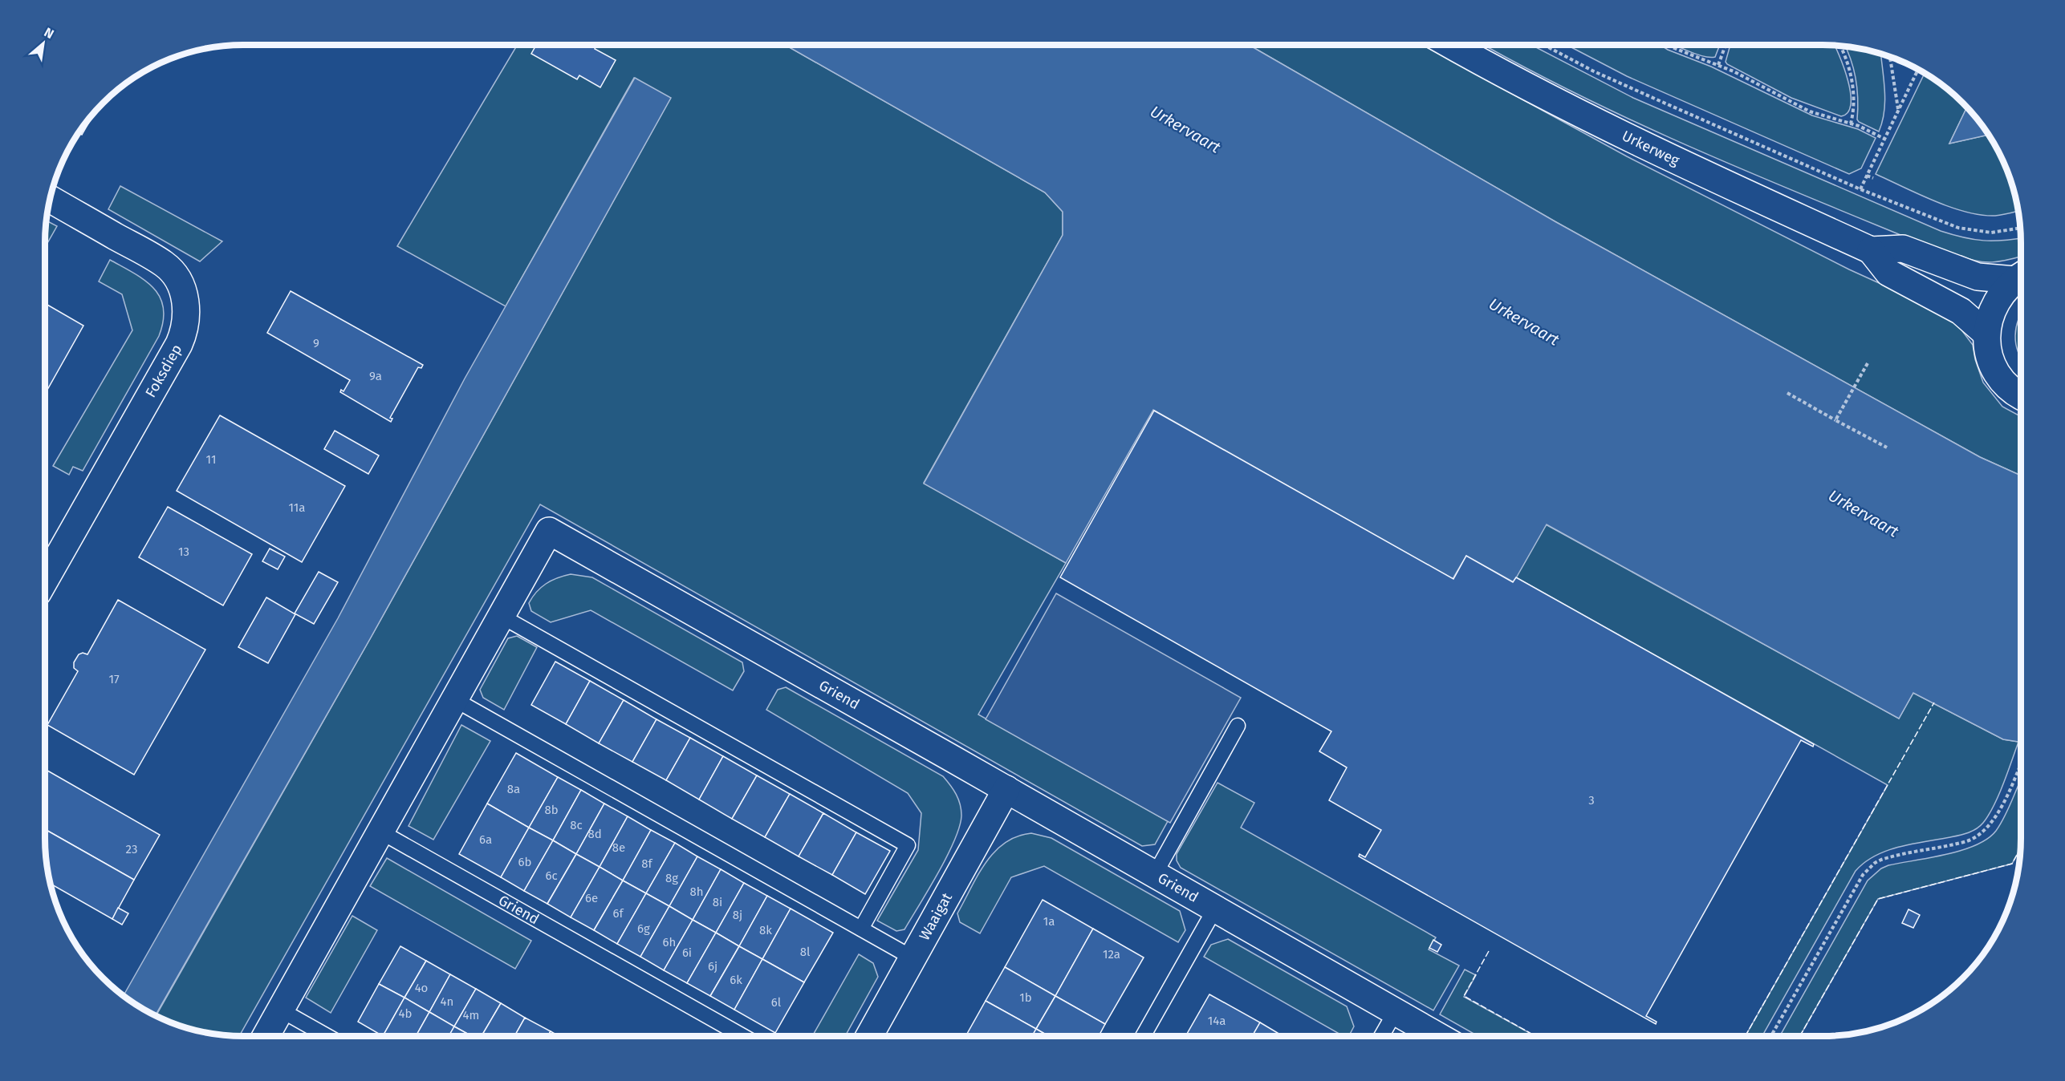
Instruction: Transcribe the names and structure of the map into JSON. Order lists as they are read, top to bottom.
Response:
{
  "streets": {
    "street": [
      "Urkerweg",
      "Foksdiep",
      "Griend",
      "Waaigat"
    ]
  },
  "crossings": [
    ["Griend", "Waaigat"]
  ],
  "water": ["Urkervaart"],
  "house_numbers": [
    "9",
    "9a",
    "11",
    "11a",
    "13",
    "17",
    "8a",
    "3",
    "8b",
    "8c",
    "8d",
    "6a",
    "8e",
    "23",
    "6b",
    "8f",
    "6c",
    "8g",
    "8h",
    "6e",
    "8i",
    "6f",
    "8j",
    "1a",
    "6g",
    "8k",
    "6h",
    "8l",
    "6i",
    "12a",
    "6j",
    "6k",
    "4o",
    "1b",
    "4n",
    "6l",
    "4b",
    "4m",
    "14a"
  ],
  "north": "top right"
}
